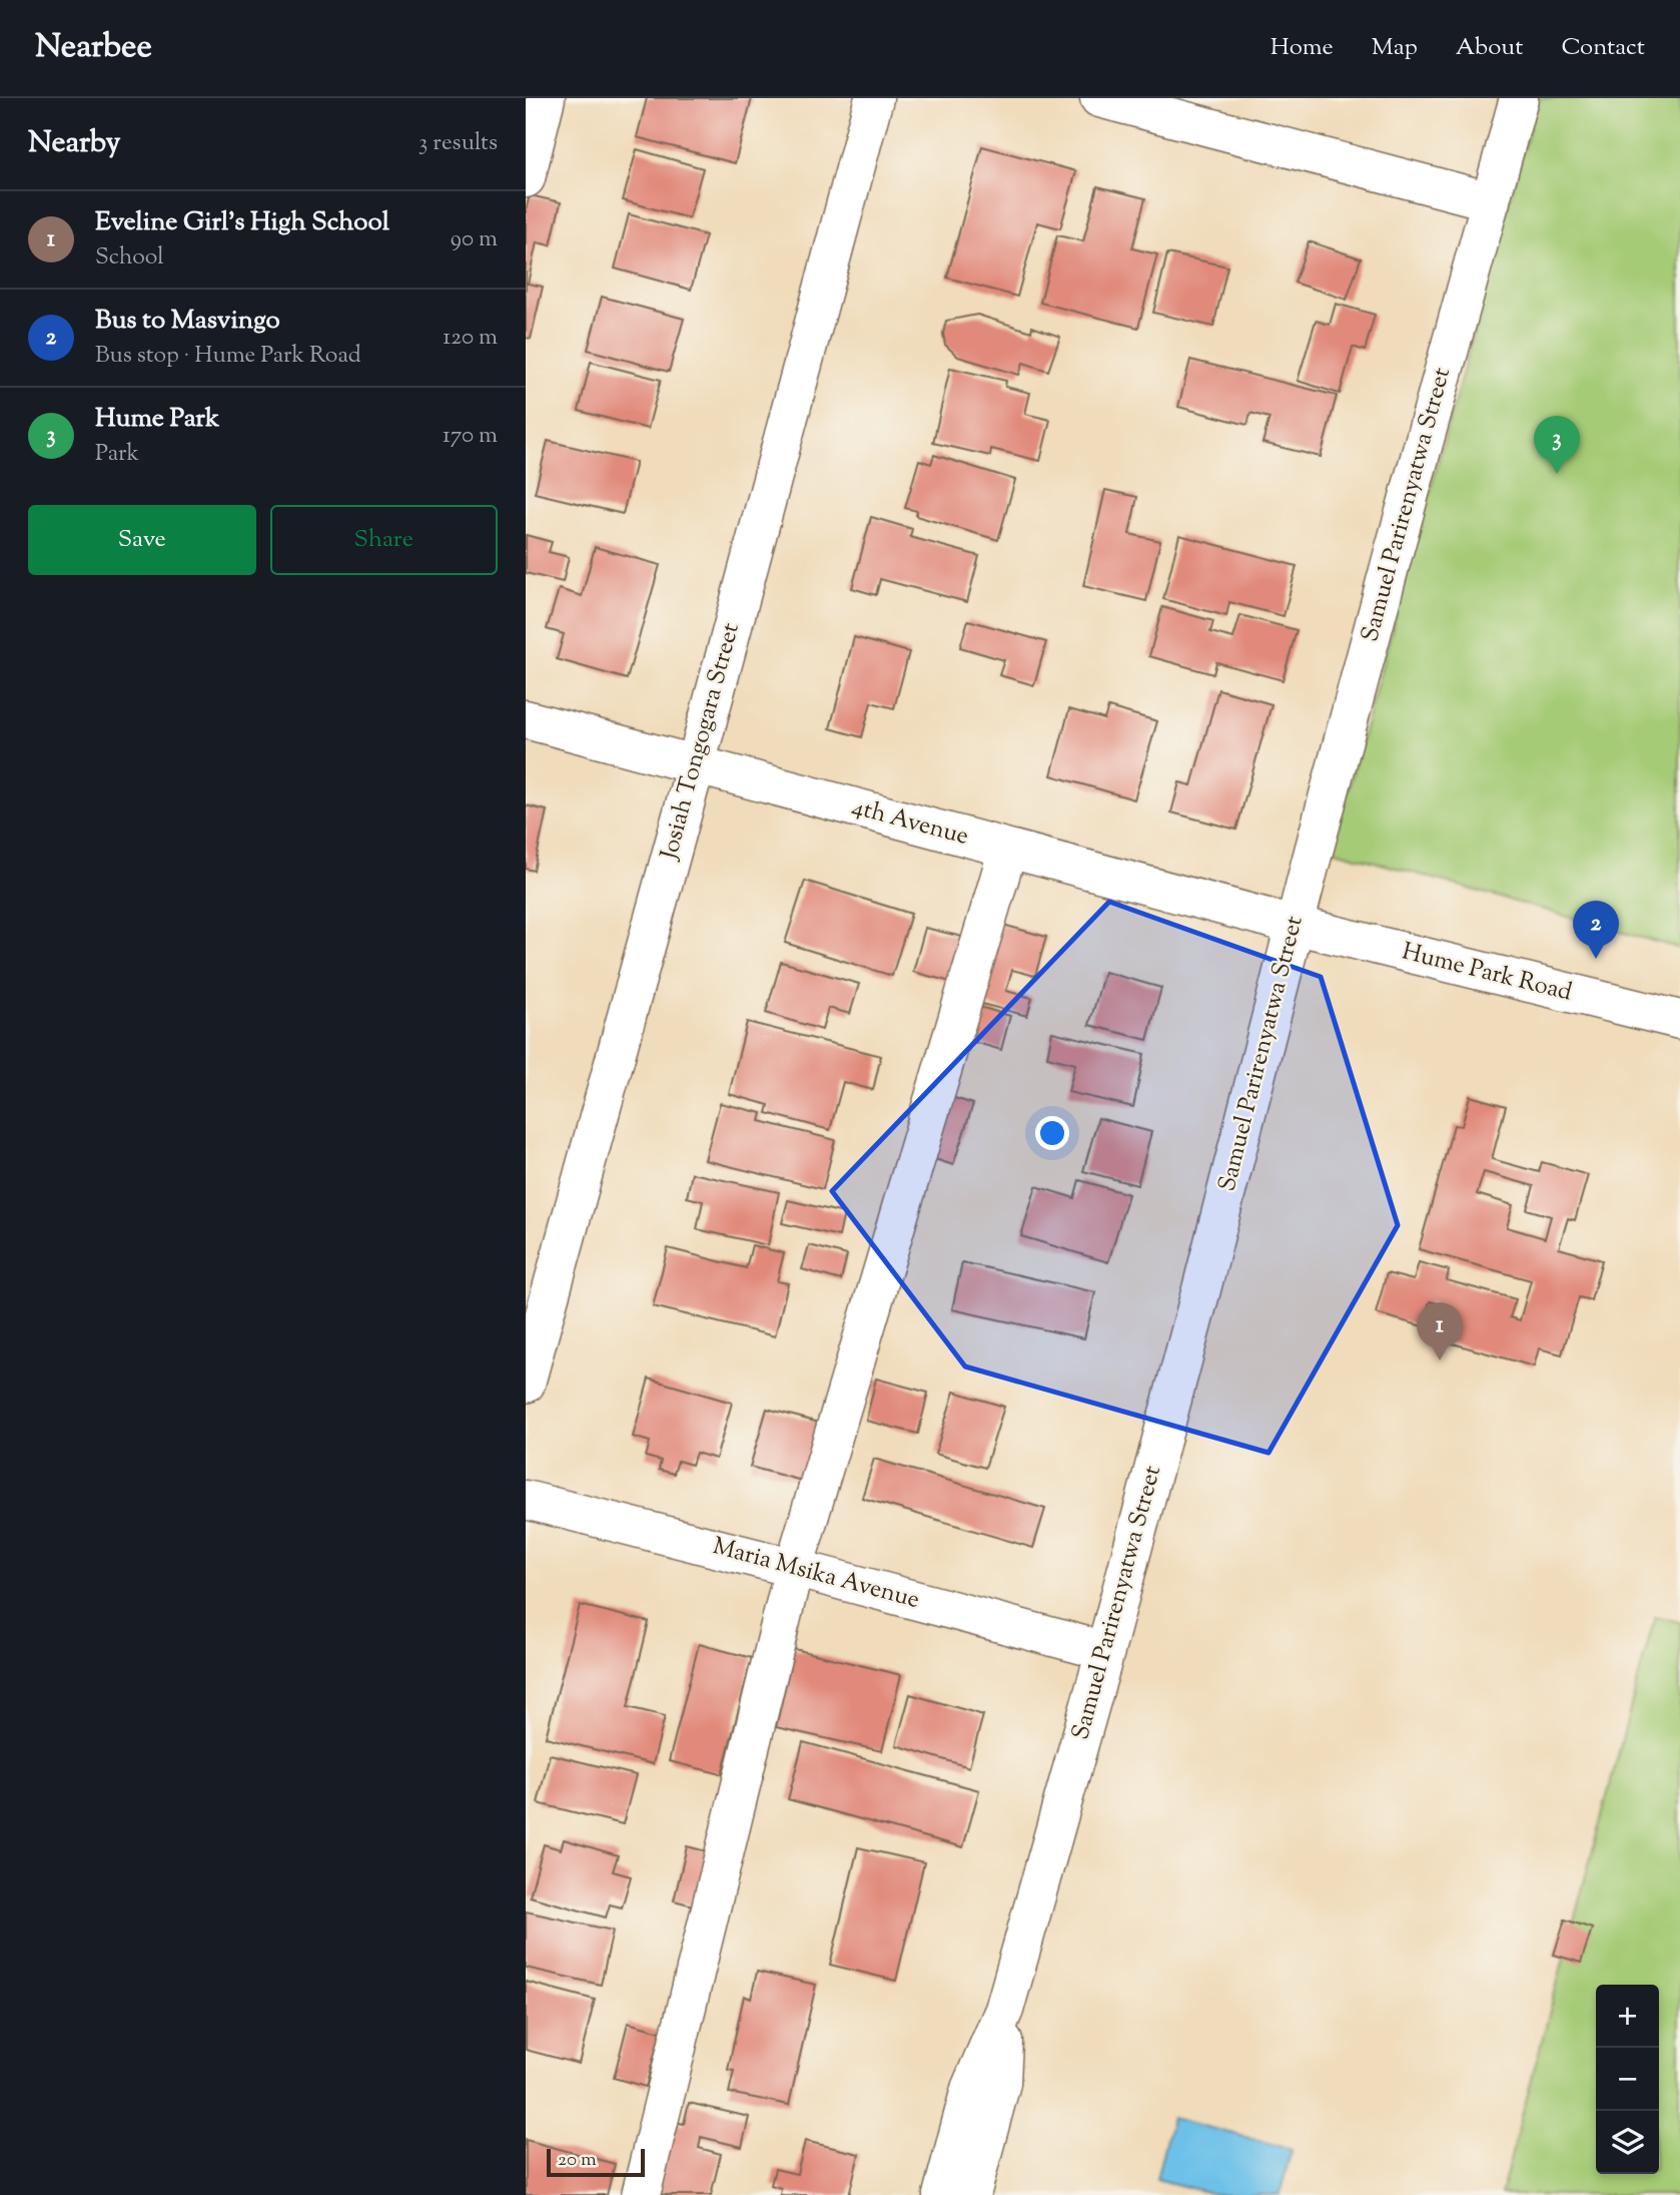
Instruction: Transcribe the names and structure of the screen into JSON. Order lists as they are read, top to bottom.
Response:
{
  "streets": {
    "street": [
      "Samuel Parirenyatwa Street",
      "Josiah Tongogara Street",
      "4th Avenue",
      "Hume Park Road",
      "Maria Msika Avenue"
    ]
  },
  "crossings": [
    ["Samuel Parirenyatwa Street", "4th Avenue"],
    ["Samuel Parirenyatwa Street", "Hume Park Road"],
    ["Samuel Parirenyatwa Street", "Maria Msika Avenue"],
    ["Josiah Tongogara Street", "4th Avenue"],
    ["4th Avenue", "Hume Park Road"]
  ],
  "scale_bar": "20 m",
  "page": {
    "header": "Nearbee",
    "nav": [
      "Home",
      "Map",
      "About",
      "Contact"
    ],
    "heading": ["Nearby", "3 results"],
    "list": [
      {
        "mark": "1",
        "name": "Eveline Girl's High School",
        "note": "School",
        "value": "90 m"
      },
      {
        "mark": "2",
        "name": "Bus to Masvingo",
        "note": "Bus stop · Hume Park Road",
        "value": "120 m"
      },
      {
        "mark": "3",
        "name": "Hume Park",
        "note": "Park",
        "value": "170 m"
      }
    ],
    "pins": ["3", "2", "1"],
    "buttons": ["Save", "Share"],
    "map_buttons": ["+", "−"],
    "scale": "20 m"
  }
}
